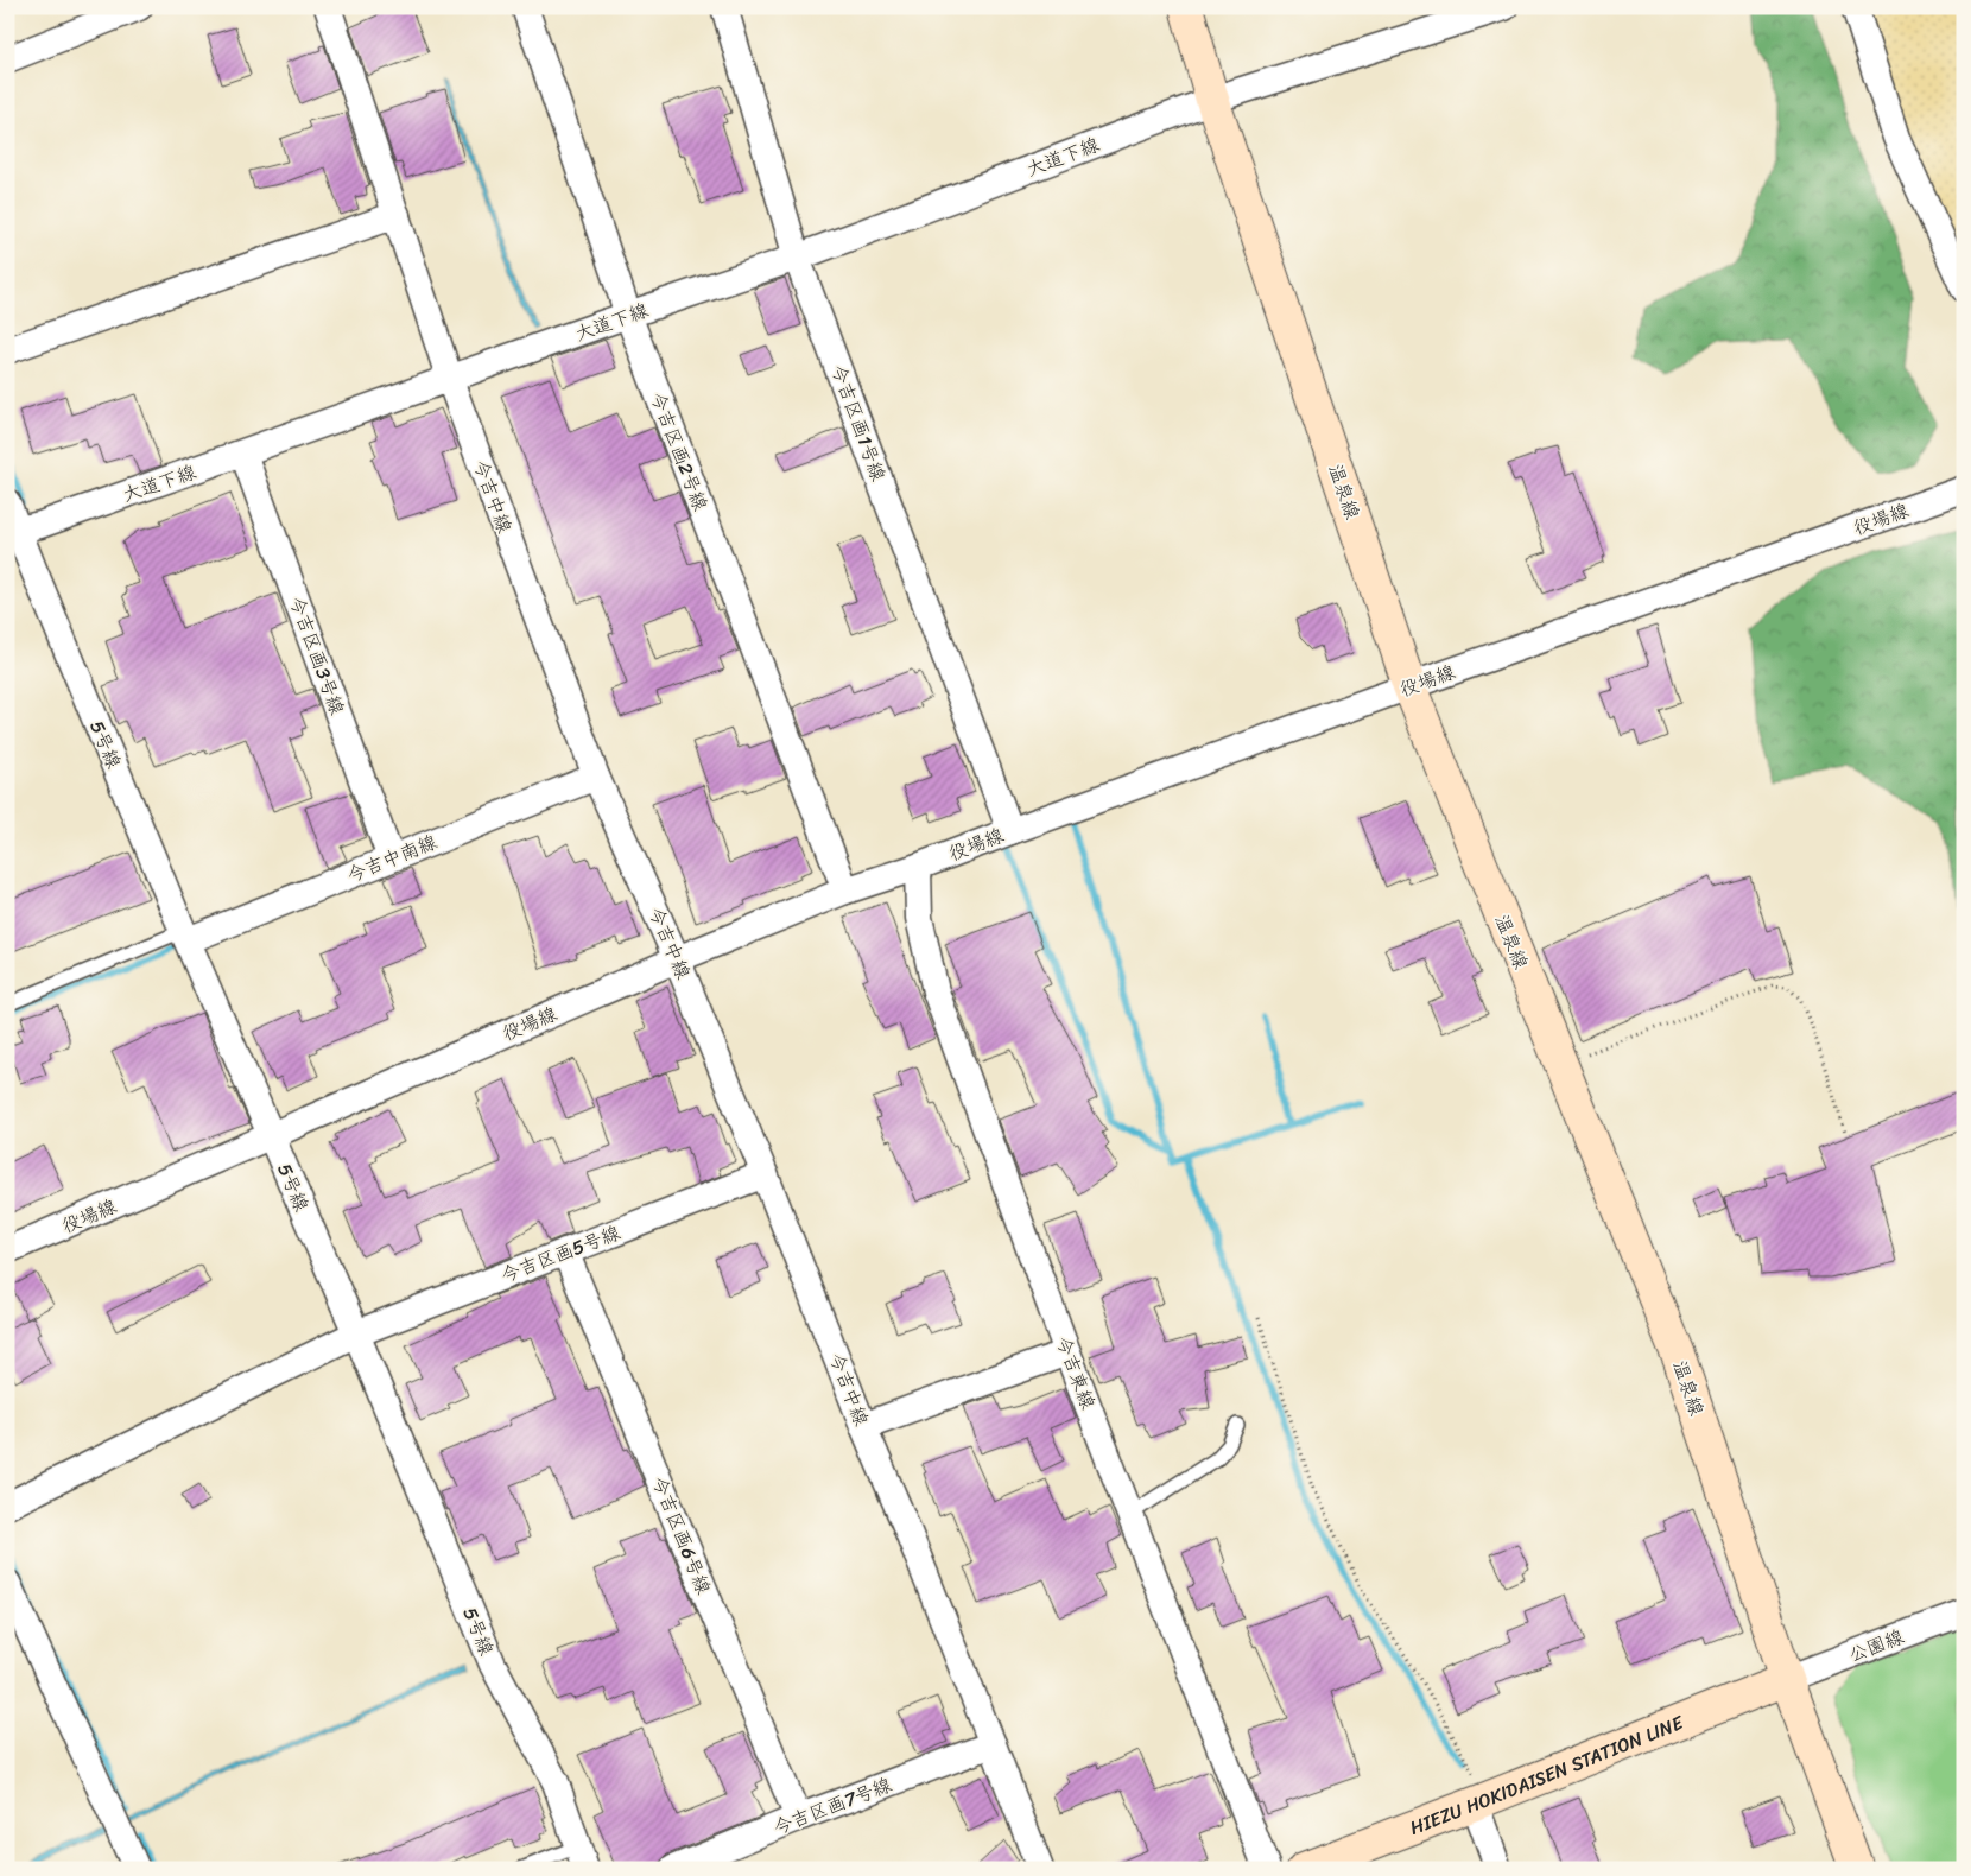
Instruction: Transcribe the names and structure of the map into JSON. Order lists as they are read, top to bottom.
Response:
{
  "streets": {
    "street": [
      "大道下線",
      "今吉区画1号線",
      "今吉区画2号線",
      "温泉線",
      "今吉中線",
      "役場線",
      "今吉区画3号線",
      "5号線",
      "今吉中南線",
      "今吉区画5号線",
      "今吉東線",
      "今吉区画6号線",
      "公園線",
      "HIEZU HOKIDAISEN STATION LINE",
      "今吉区画7号線"
    ]
  },
  "crossings": [
    ["大道下線", "今吉区画1号線"],
    ["大道下線", "今吉区画2号線"],
    ["大道下線", "温泉線"],
    ["大道下線", "今吉中線"],
    ["大道下線", "今吉区画3号線"],
    ["大道下線", "5号線"],
    ["今吉区画1号線", "役場線"],
    ["今吉区画2号線", "役場線"],
    ["温泉線", "役場線"],
    ["温泉線", "公園線"],
    ["温泉線", "HIEZU HOKIDAISEN STATION LINE"],
    ["今吉中線", "役場線"],
    ["今吉中線", "今吉中南線"],
    ["今吉中線", "今吉区画5号線"],
    ["今吉中線", "今吉区画7号線"],
    ["役場線", "5号線"],
    ["役場線", "今吉東線"],
    ["今吉区画3号線", "今吉中南線"],
    ["5号線", "今吉中南線"],
    ["5号線", "今吉区画5号線"],
    ["今吉区画5号線", "今吉区画6号線"],
    ["今吉区画6号線", "今吉区画7号線"],
    ["公園線", "HIEZU HOKIDAISEN STATION LINE"]
  ]
}
